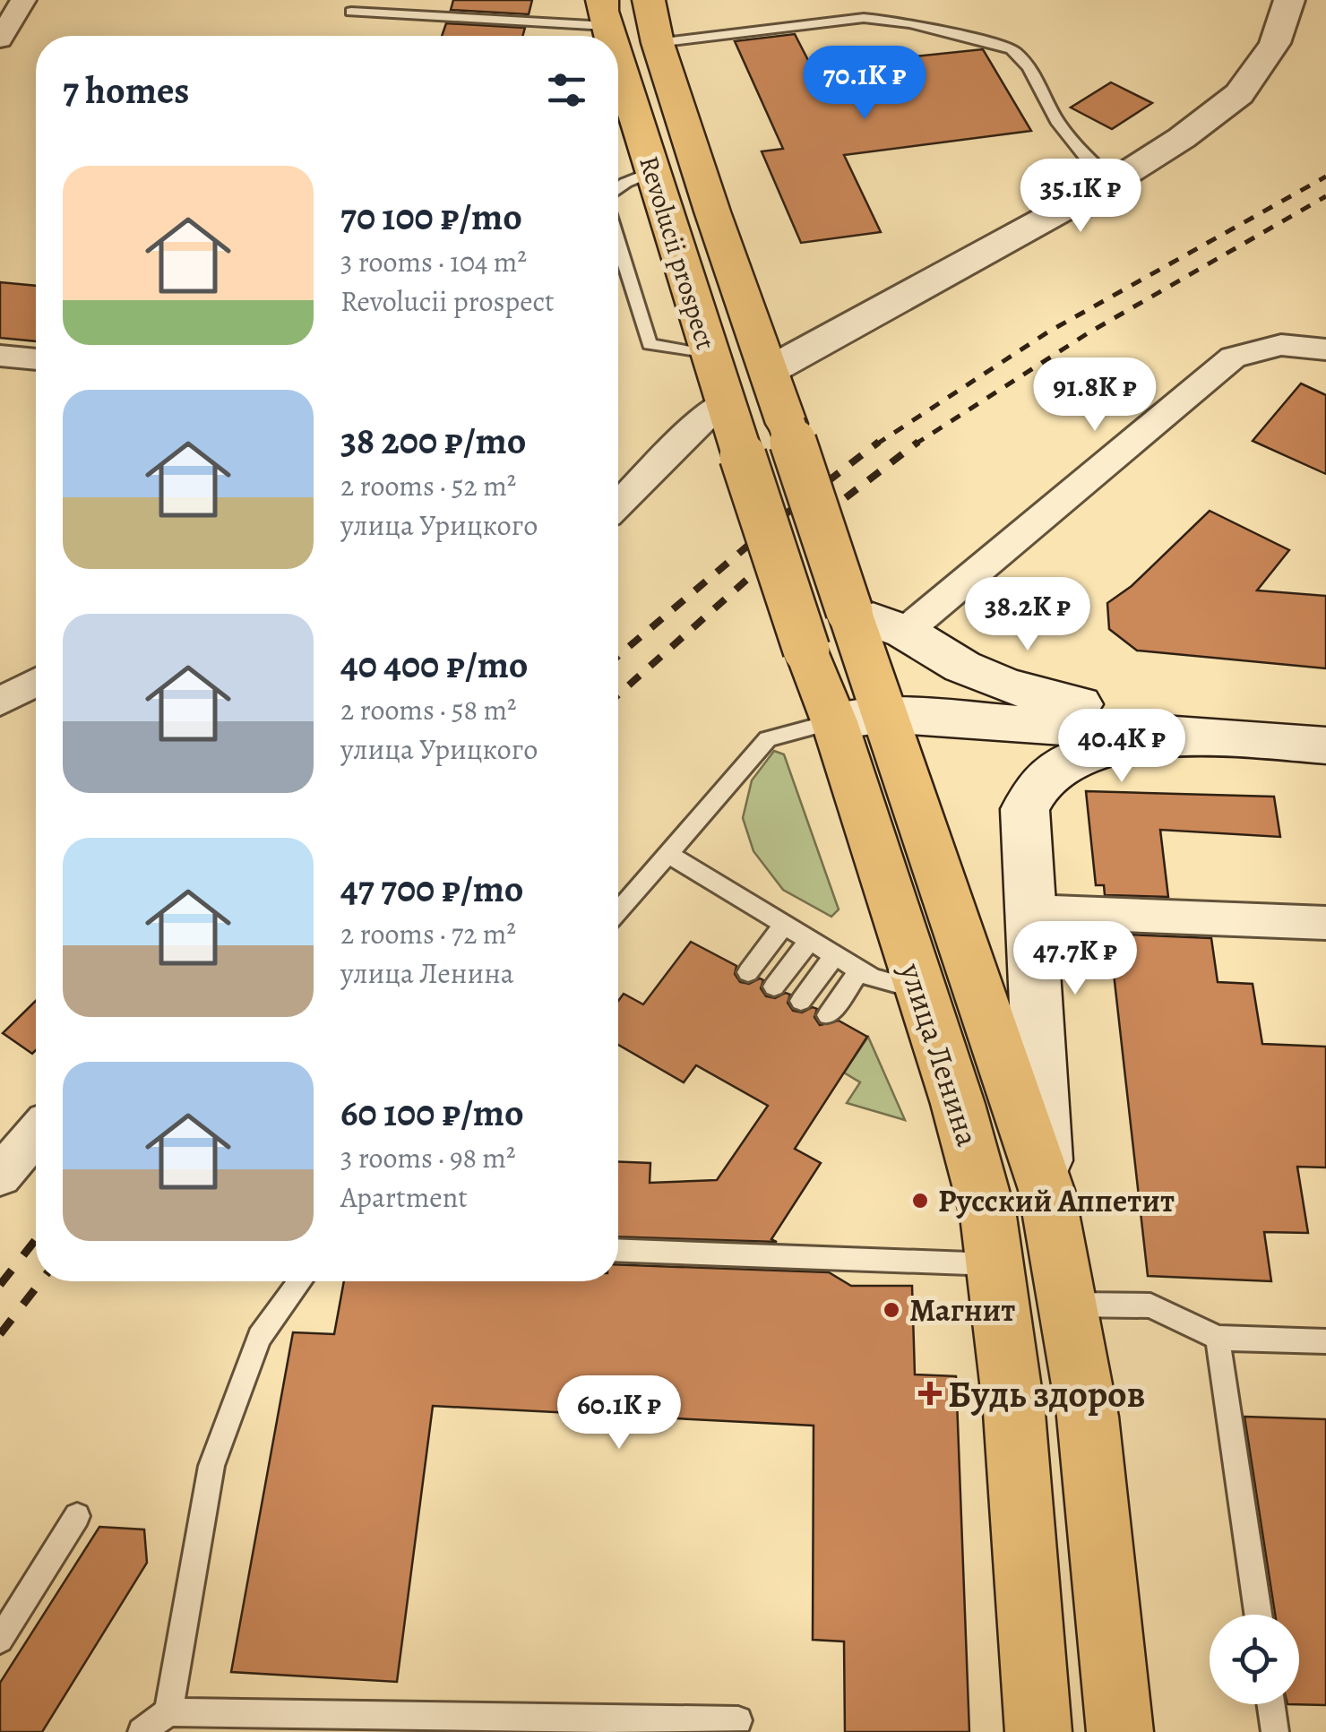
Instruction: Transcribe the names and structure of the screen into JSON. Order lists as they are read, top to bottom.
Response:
{
  "streets": {
    "main road": ["Revolucii prospect", "улица Ленина"]
  },
  "crossings": [
    ["Revolucii prospect", "улица Ленина"]
  ],
  "places": {
    "other": ["Русский Аппетит", "Магнит"],
    "health": ["Будь здоров"]
  },
  "page": {
    "heading": "7 homes",
    "price": [
      "70.1K ₽",
      "35.1K ₽",
      "91.8K ₽",
      "38.2K ₽",
      "40.4K ₽",
      "47.7K ₽",
      "60.1K ₽"
    ],
    "list": [
      {
        "name": "70 100 ₽/mo",
        "note": "3 rooms · 104 m² · Revolucii prospect"
      },
      {
        "name": "38 200 ₽/mo",
        "note": "2 rooms · 52 m² · улица Урицкого"
      },
      {
        "name": "40 400 ₽/mo",
        "note": "2 rooms · 58 m² · улица Урицкого"
      },
      {
        "name": "47 700 ₽/mo",
        "note": "2 rooms · 72 m² · улица Ленина"
      },
      {
        "name": "60 100 ₽/mo",
        "note": "3 rooms · 98 m² · Apartment"
      }
    ]
  }
}
